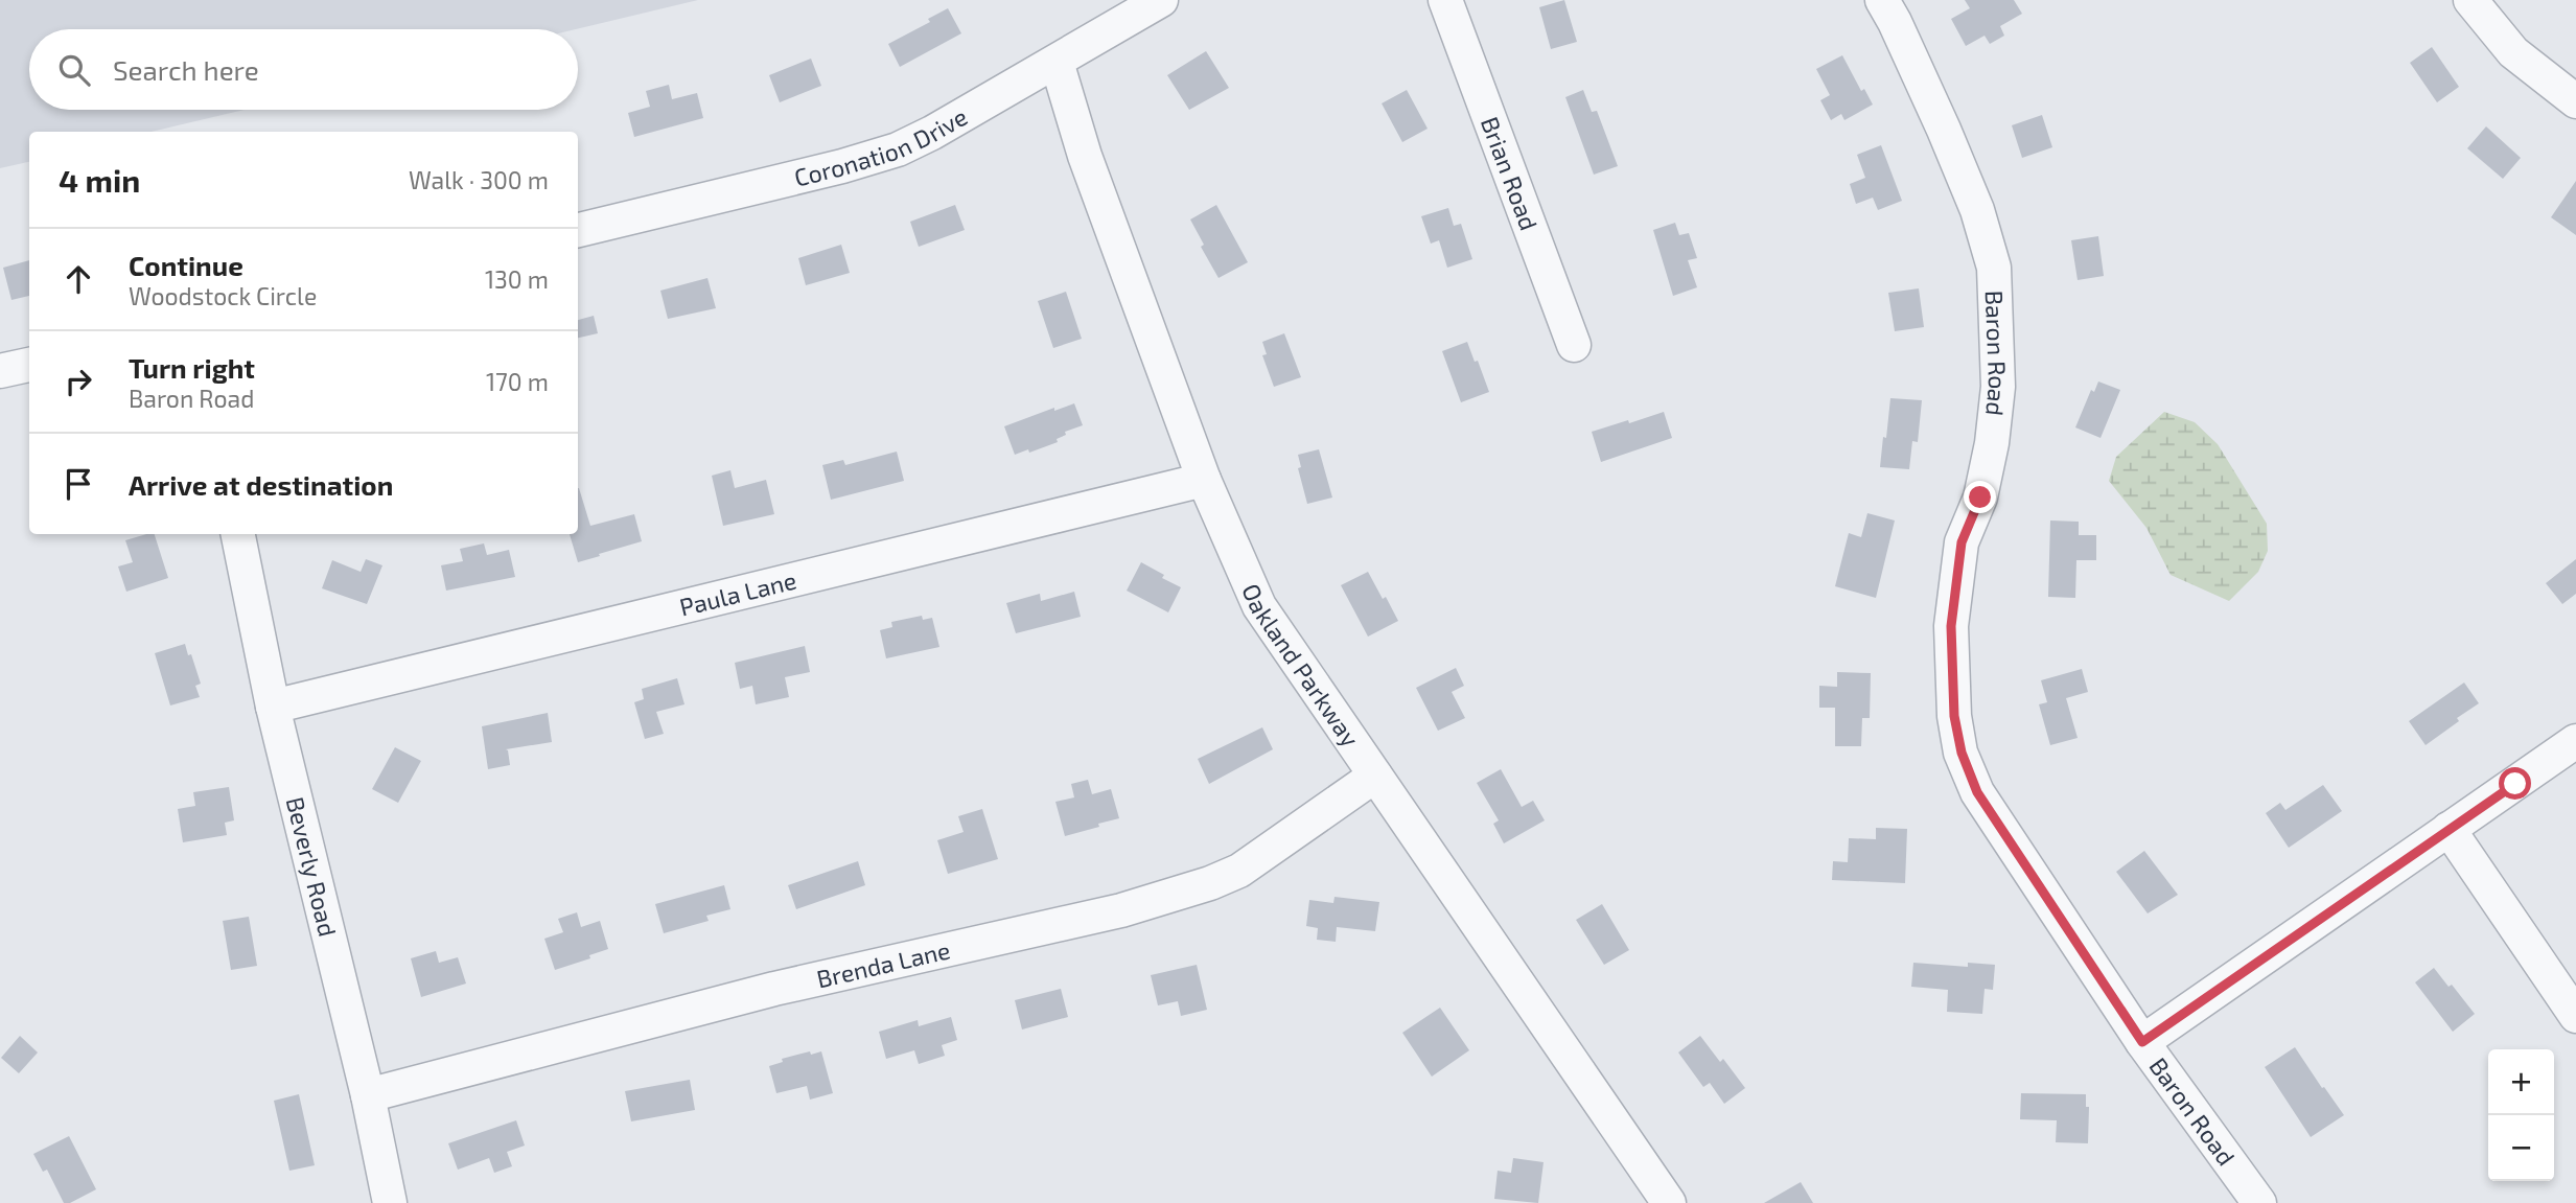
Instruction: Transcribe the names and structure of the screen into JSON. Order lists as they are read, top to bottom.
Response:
{
  "streets": {
    "street": [
      "Coronation Drive",
      "Brian Road",
      "Baron Road",
      "Paula Lane",
      "Oakland Parkway",
      "Beverly Road",
      "Brenda Lane"
    ]
  },
  "crossings": [
    ["Coronation Drive", "Oakland Parkway"],
    ["Paula Lane", "Oakland Parkway"],
    ["Paula Lane", "Beverly Road"],
    ["Oakland Parkway", "Brenda Lane"],
    ["Beverly Road", "Brenda Lane"]
  ],
  "page": {
    "search": "Search here",
    "heading": ["4 min", "Walk · 300 m"],
    "list": [
      ["Continue", "Woodstock Circle", "130 m"],
      ["Turn right", "Baron Road", "170 m"],
      "Arrive at destination"
    ],
    "map_buttons": ["+", "−"]
  }
}
